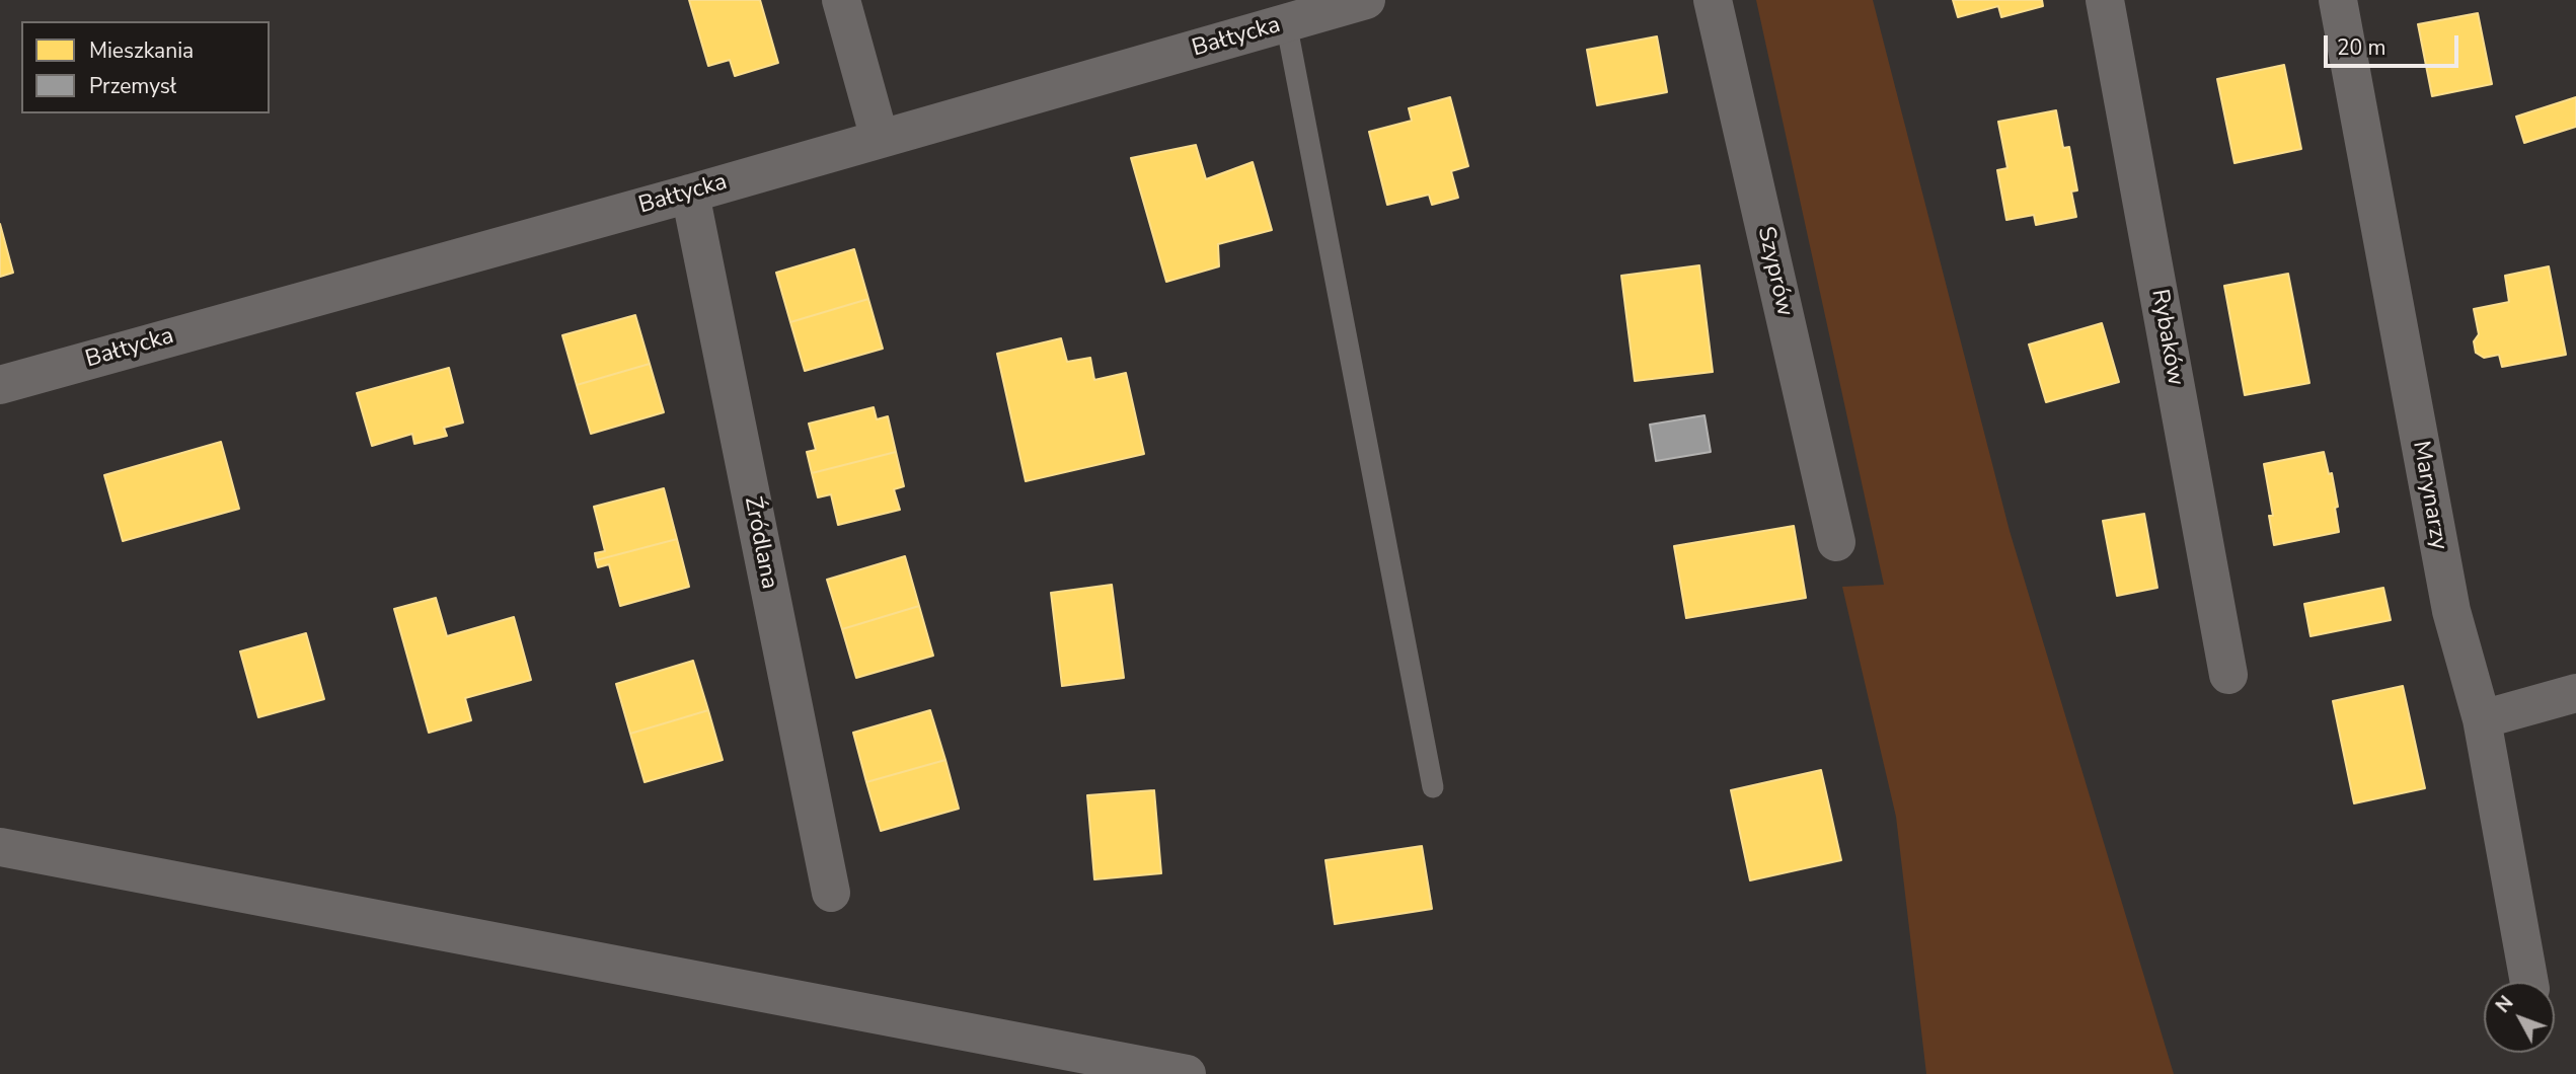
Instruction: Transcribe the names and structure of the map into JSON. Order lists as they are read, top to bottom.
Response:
{
  "streets": {
    "street": [
      "Bałtycka",
      "Szyprów",
      "Rybaków",
      "Marynarzy",
      "Źródlana"
    ]
  },
  "crossings": [
    ["Bałtycka", "Źródlana"]
  ],
  "legend": ["Mieszkania", "Przemysł"],
  "scale_bar": "20 m",
  "north": "top left"
}
